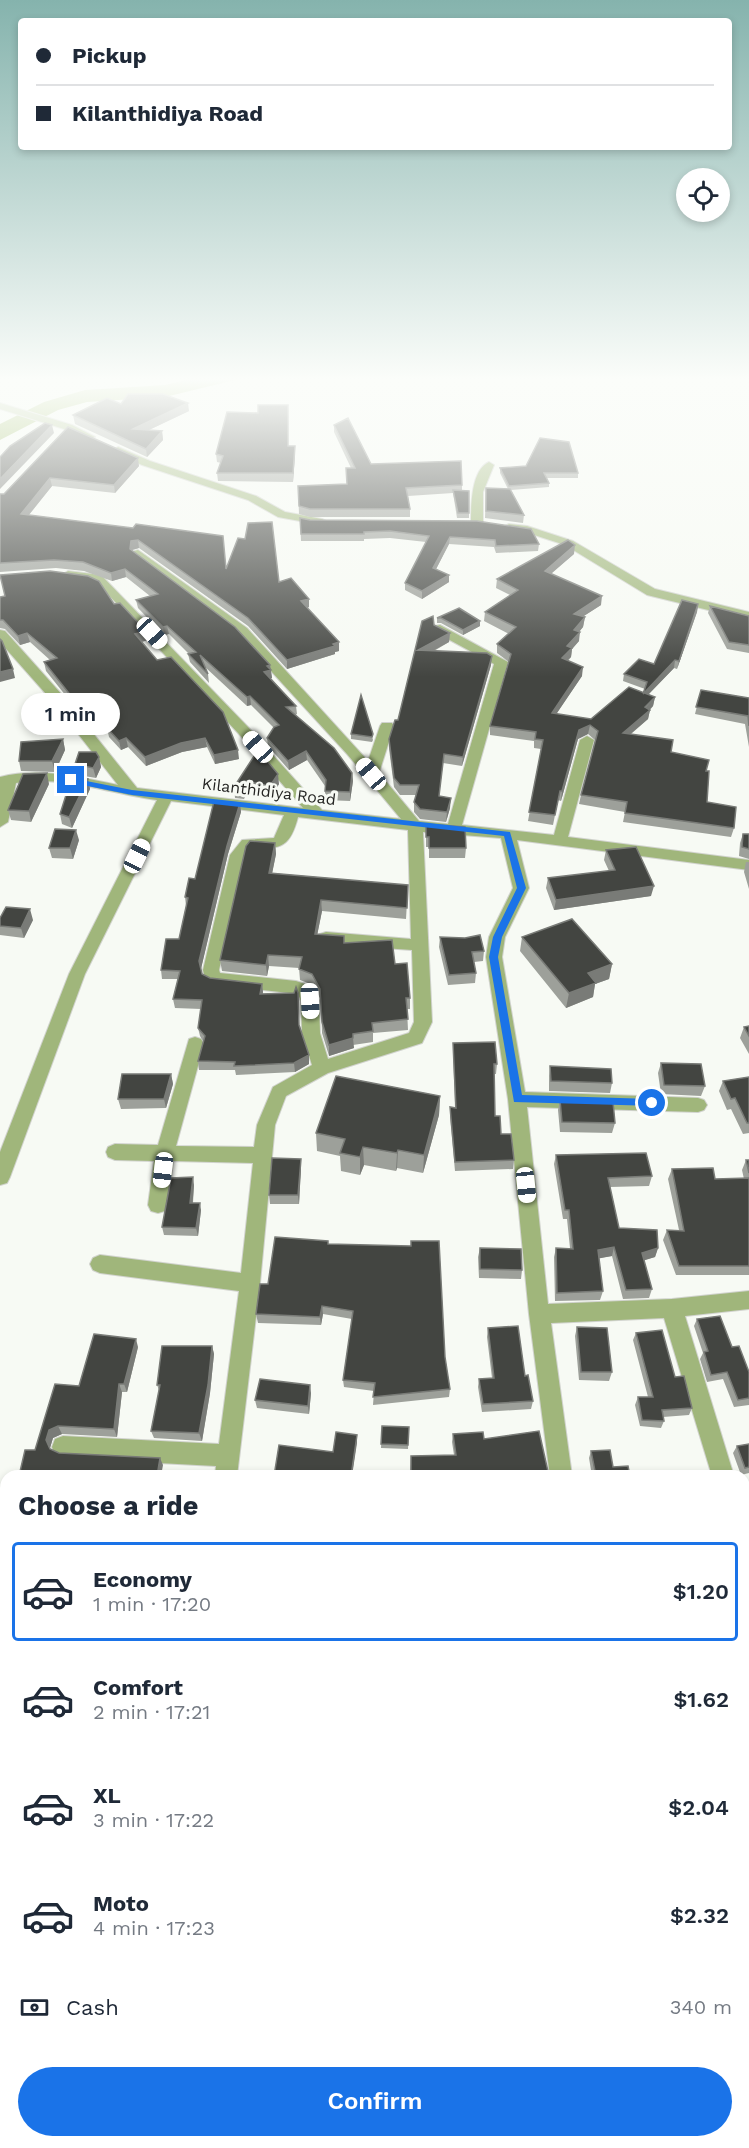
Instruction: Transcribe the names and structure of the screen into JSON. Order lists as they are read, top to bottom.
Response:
{
  "streets": {
    "street": ["Kilanthidiya Road"]
  },
  "page": {
    "banner": ["Pickup", "Kilanthidiya Road"],
    "bubble": "1 min",
    "heading": "Choose a ride",
    "list": [
      {
        "name": "Economy",
        "note": "1 min · 17:20",
        "value": "$1.20"
      },
      {
        "name": "Comfort",
        "note": "2 min · 17:21",
        "value": "$1.62"
      },
      {
        "name": "XL",
        "note": "3 min · 17:22",
        "value": "$2.04"
      },
      {
        "name": "Moto",
        "note": "4 min · 17:23",
        "value": "$2.32"
      }
    ],
    "pay": ["Cash", "340 m"],
    "buttons": "Confirm"
  }
}
